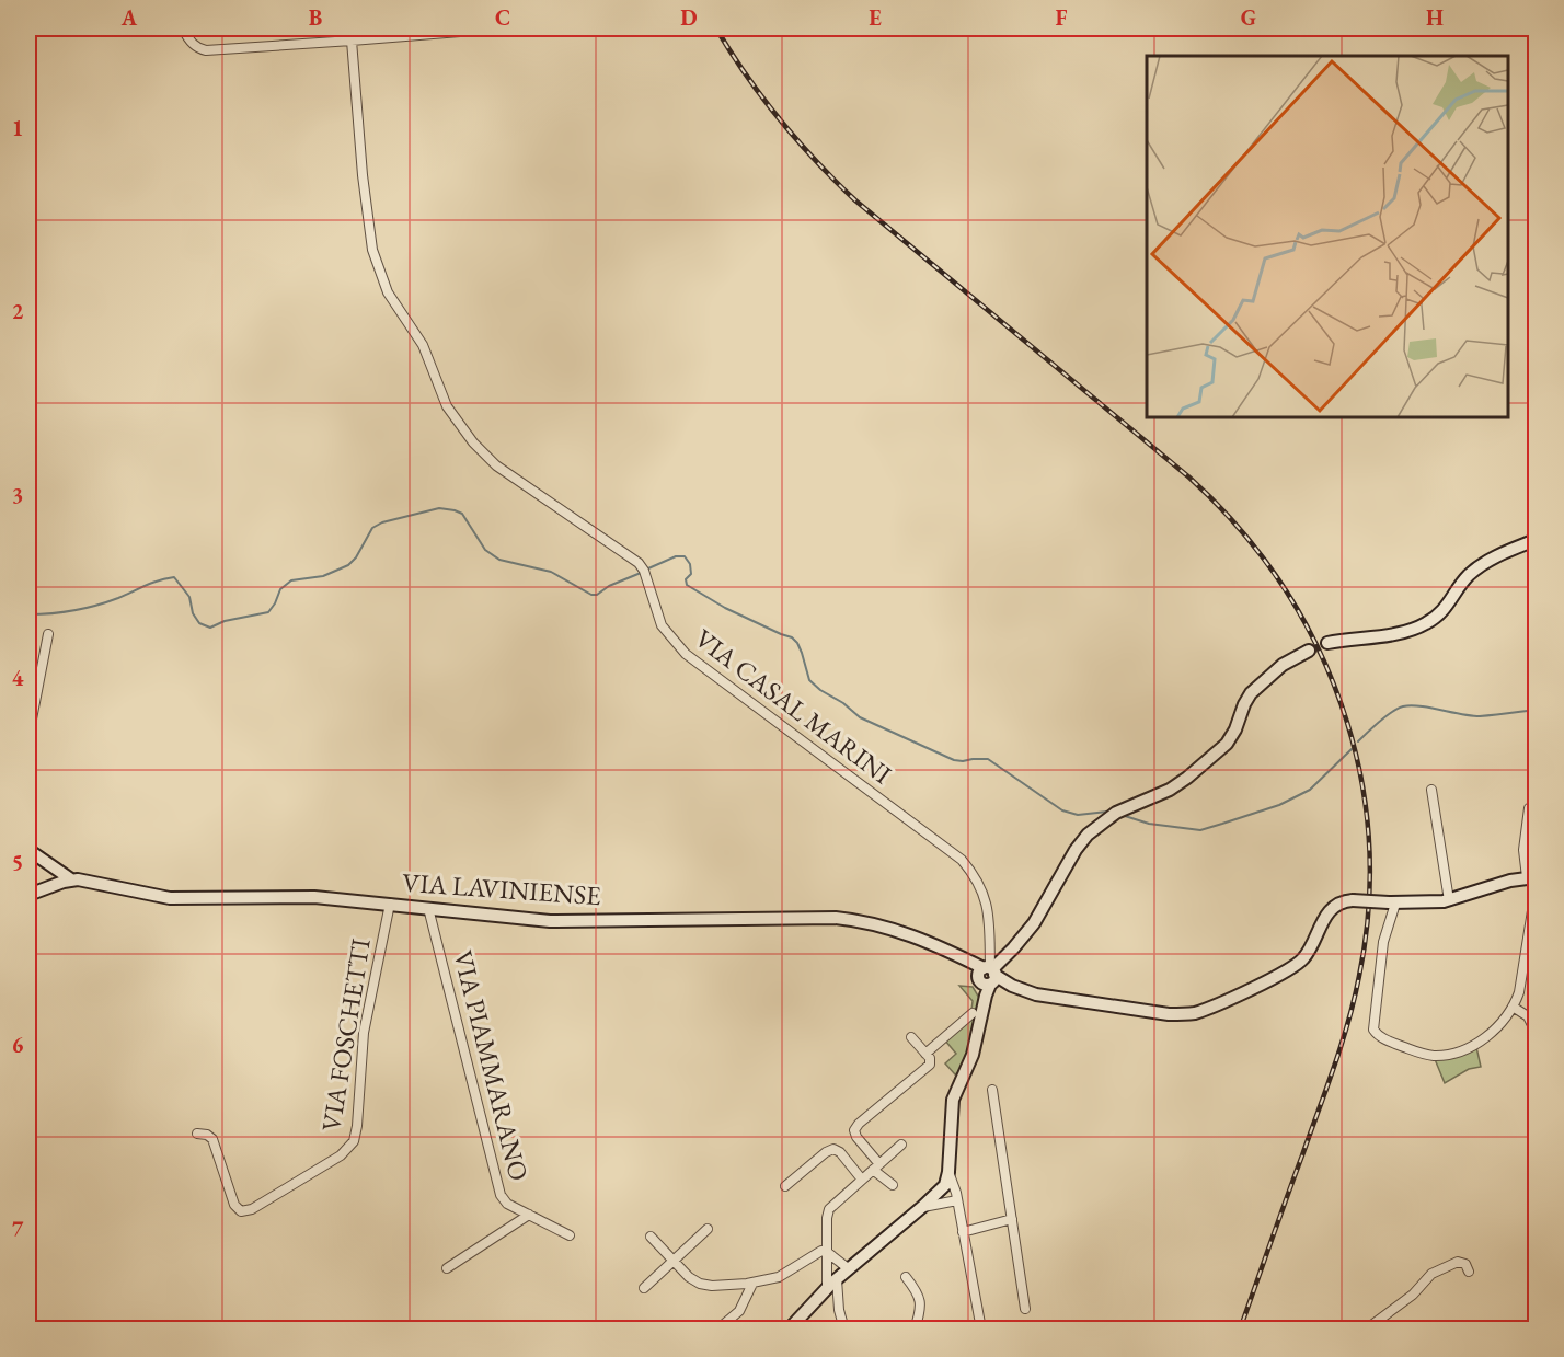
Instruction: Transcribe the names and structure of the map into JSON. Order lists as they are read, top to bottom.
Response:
{
  "streets": {
    "street": [
      "VIA CASAL MARINI",
      "VIA LAVINIENSE",
      "VIA FOSCHETTI",
      "VIA PIAMMARANO"
    ]
  },
  "crossings": [
    ["VIA CASAL MARINI", "VIA LAVINIENSE"],
    ["VIA LAVINIENSE", "VIA FOSCHETTI"],
    ["VIA LAVINIENSE", "VIA PIAMMARANO"]
  ],
  "grid": {
    "columns": [
      "A",
      "B",
      "C",
      "D",
      "E",
      "F",
      "G",
      "H"
    ],
    "rows": [
      "1",
      "2",
      "3",
      "4",
      "5",
      "6",
      "7"
    ]
  }
}
